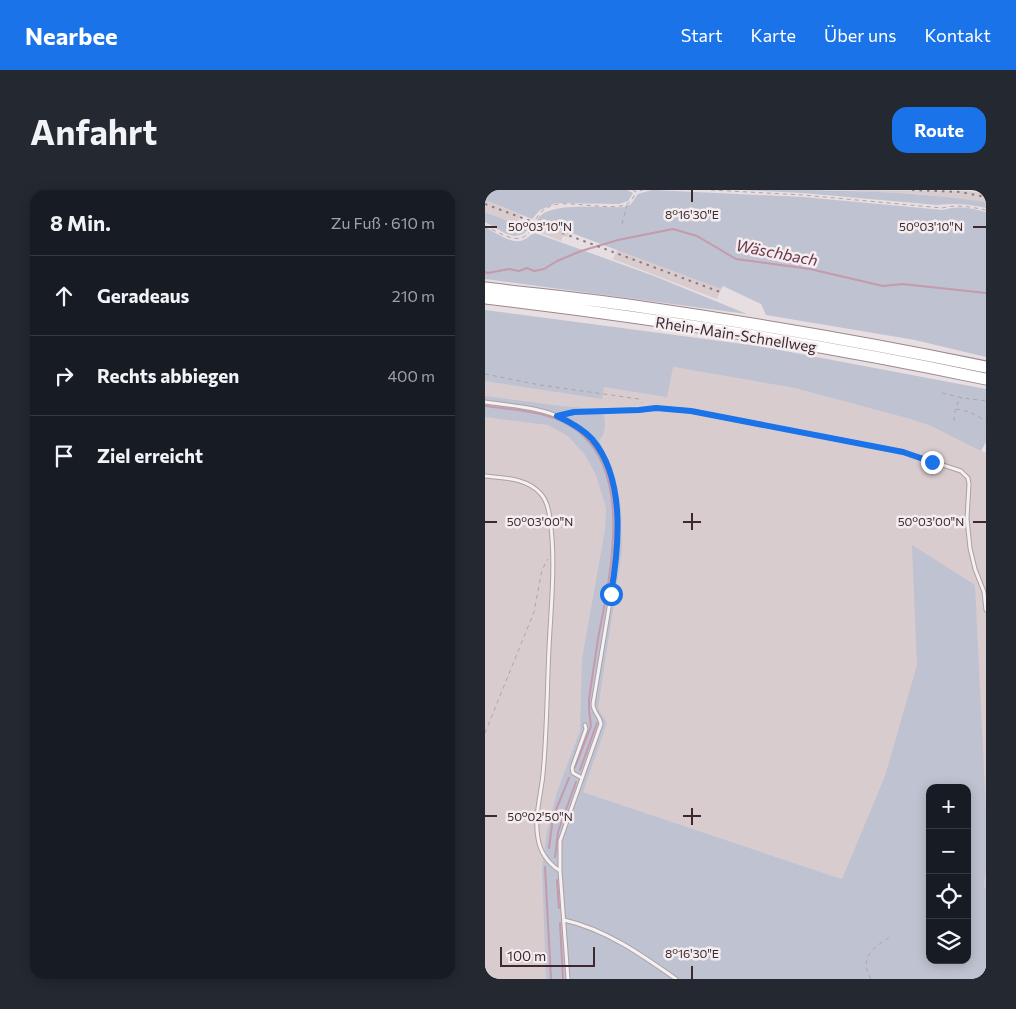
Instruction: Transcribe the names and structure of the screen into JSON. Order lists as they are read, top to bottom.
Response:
{
  "streets": {
    "highway": ["Rhein-Main-Schnellweg"]
  },
  "water": ["Wäschbach"],
  "scale_bar": "100 m",
  "page": {
    "header": "Nearbee",
    "nav": [
      "Start",
      "Karte",
      "Über uns",
      "Kontakt"
    ],
    "buttons": "Route",
    "title": "Anfahrt",
    "heading": ["8 Min.", "Zu Fuß · 610 m"],
    "list": [
      ["Geradeaus", "210 m"],
      ["Rechts abbiegen", "400 m"],
      "Ziel erreicht"
    ],
    "map_buttons": ["+", "−"],
    "scale": "100 m"
  },
  "coordinates": [
    "8°16'30\"E",
    "50°03'10\"N",
    "50°03'00\"N",
    "50°02'50\"N"
  ]
}
